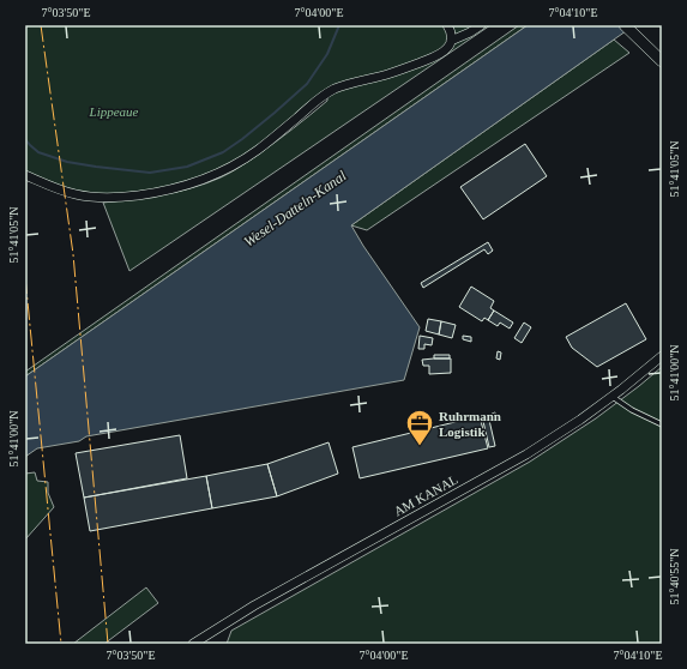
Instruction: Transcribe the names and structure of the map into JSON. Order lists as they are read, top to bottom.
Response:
{
  "streets": {
    "street": ["AM KANAL"]
  },
  "water": ["Wesel-Datteln-Kanal"],
  "parks": ["Lippeaue"],
  "places": {
    "office": ["Ruhrmann Logistik"]
  },
  "coordinates": [
    "7°03'50\"E",
    "7°04'00\"E",
    "7°04'10\"E",
    "51°41'05\"N",
    "51°41'00\"N",
    "51°40'55\"N"
  ]
}
